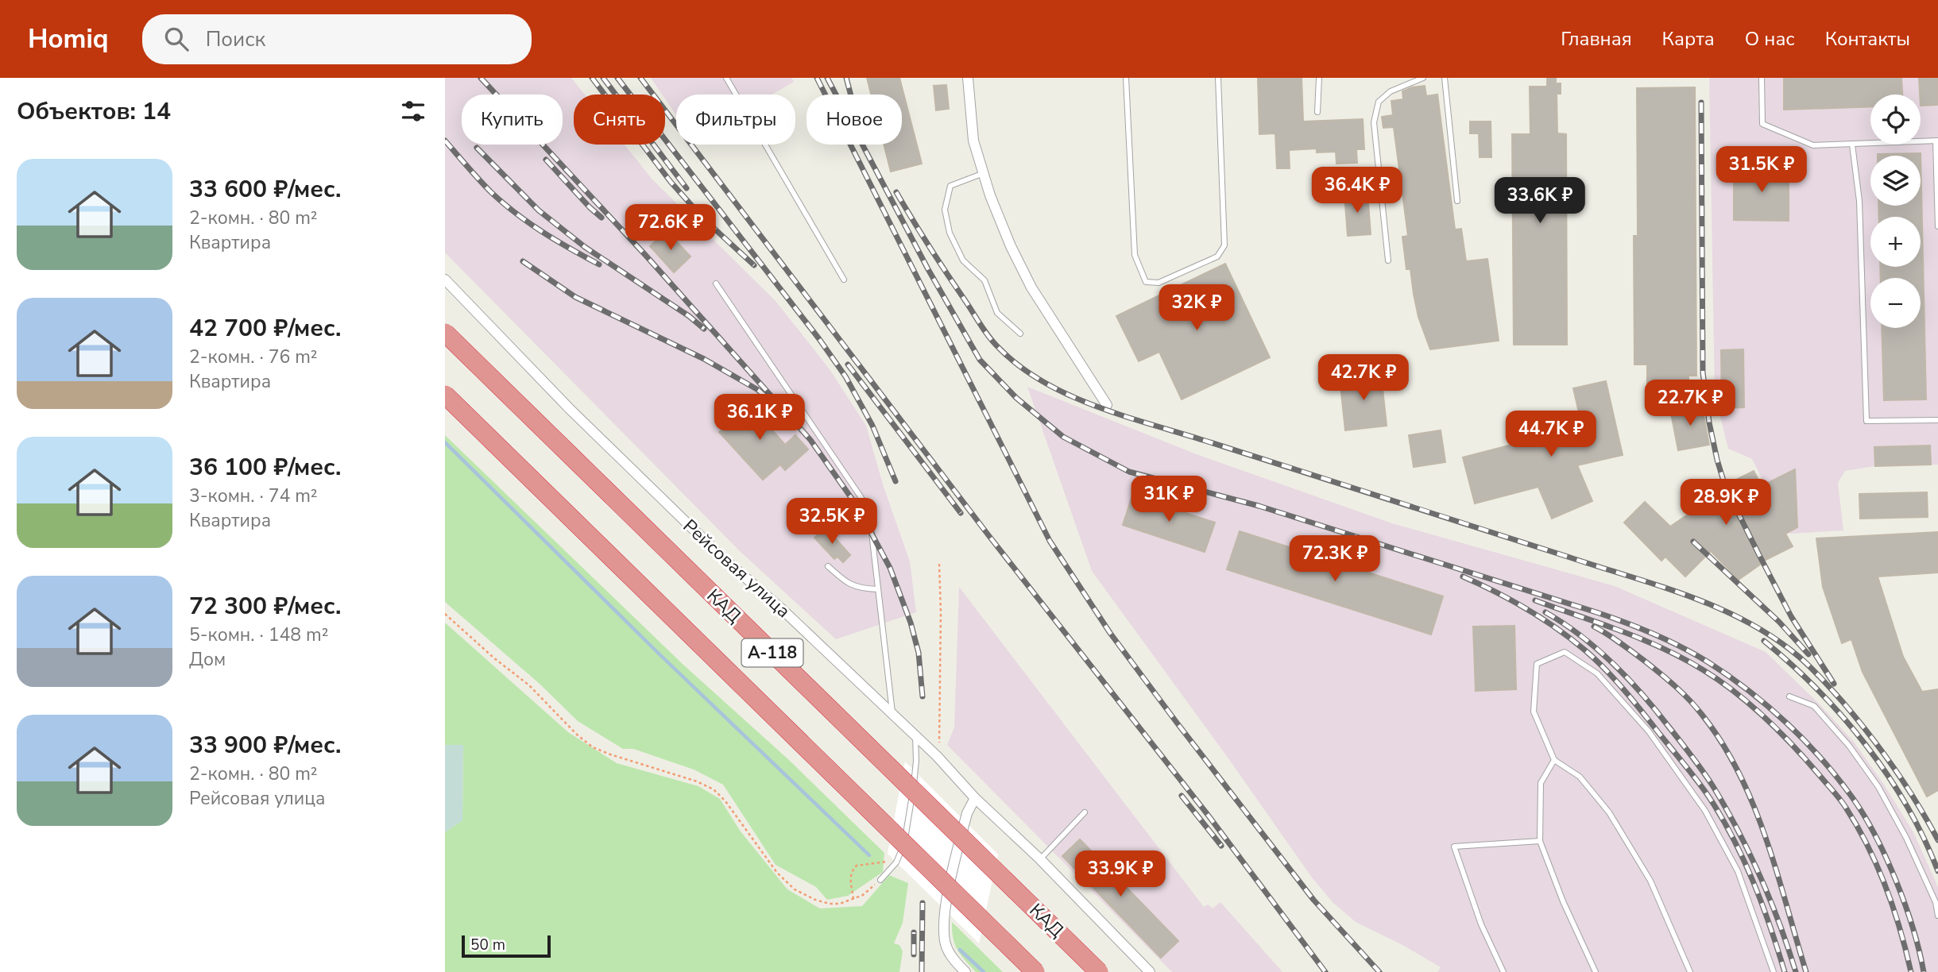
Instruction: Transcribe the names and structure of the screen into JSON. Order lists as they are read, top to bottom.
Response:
{
  "streets": {
    "highway": ["КАД", "А-118"],
    "street": ["Рейсовая улица"]
  },
  "scale_bar": "50 m",
  "page": {
    "header": "Homiq",
    "search": "Поиск",
    "nav": [
      "Главная",
      "Карта",
      "О нас",
      "Контакты"
    ],
    "heading": "Объектов: 14",
    "map_buttons": ["+", "−"],
    "chip": [
      "Купить",
      "Снять",
      "Фильтры",
      "Новое"
    ],
    "list": [
      {
        "name": "33 600 ₽/мес.",
        "note": "2-комн. · 80 m² · Квартира"
      },
      {
        "name": "42 700 ₽/мес.",
        "note": "2-комн. · 76 m² · Квартира"
      },
      {
        "name": "36 100 ₽/мес.",
        "note": "3-комн. · 74 m² · Квартира"
      },
      {
        "name": "72 300 ₽/мес.",
        "note": "5-комн. · 148 m² · Дом"
      },
      {
        "name": "33 900 ₽/мес.",
        "note": "2-комн. · 80 m² · Рейсовая улица"
      }
    ],
    "price": [
      "31.5K ₽",
      "36.4K ₽",
      "33.6K ₽",
      "72.6K ₽",
      "32K ₽",
      "42.7K ₽",
      "22.7K ₽",
      "36.1K ₽",
      "44.7K ₽",
      "31K ₽",
      "28.9K ₽",
      "32.5K ₽",
      "72.3K ₽",
      "33.9K ₽"
    ],
    "scale": "50 m"
  }
}
